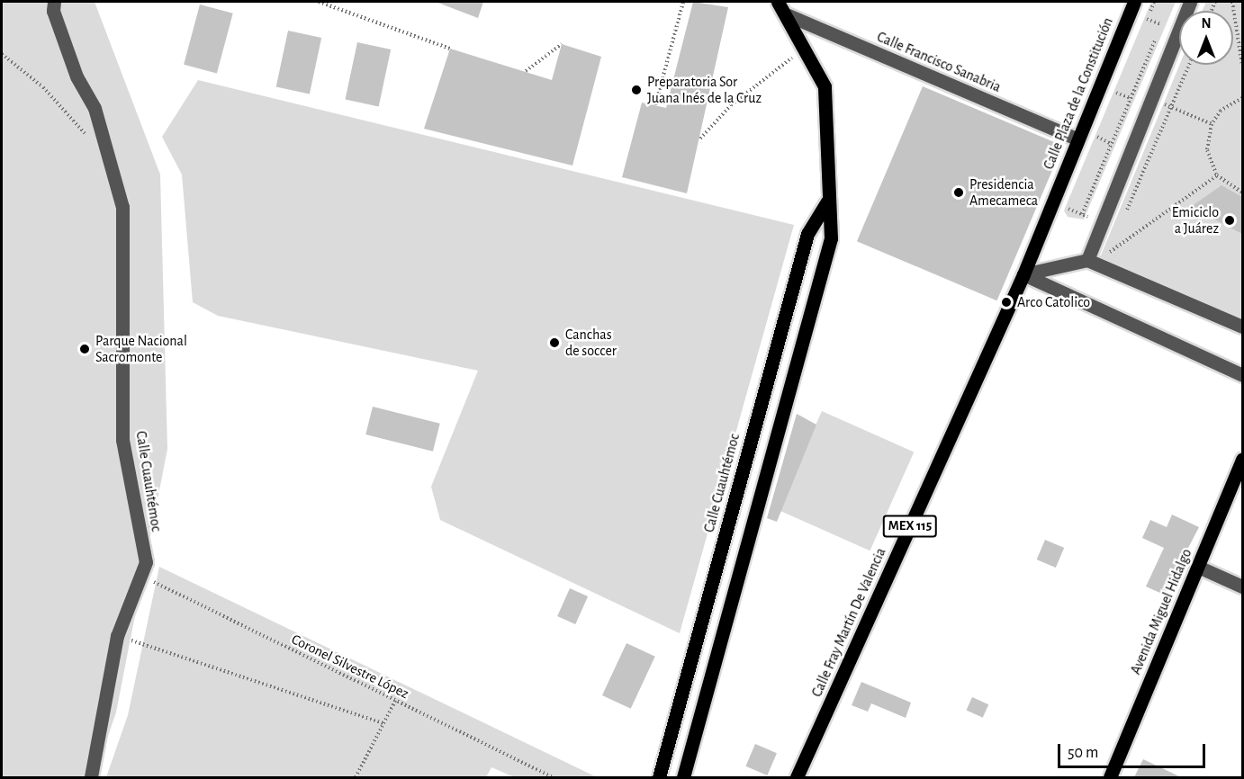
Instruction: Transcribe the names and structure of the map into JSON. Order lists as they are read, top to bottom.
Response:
{
  "streets": {
    "main road": [
      "Calle Plaza de la Constitución",
      "Calle Cuauhtémoc",
      "MEX 115",
      "Avenida Miguel Hidalgo",
      "Calle Fray Martín De Valencia"
    ],
    "street": ["Calle Francisco Sanabria"],
    "path": ["Coronel Silvestre López"]
  },
  "crossings": [
    ["Calle Francisco Sanabria", "Calle Plaza de la Constitución"],
    ["Calle Plaza de la Constitución", "Calle Fray Martín De Valencia"],
    ["Calle Cuauhtémoc", "Coronel Silvestre López"]
  ],
  "places": [
    "Preparatoria Sor Juana Inés de la Cruz",
    "Presidencia Amecameca",
    "Emiciclo a Juárez",
    "Arco Catolico",
    "Canchas de soccer",
    "Parque Nacional Sacromonte"
  ],
  "scale_bar": "50 m",
  "north": "top"
}
